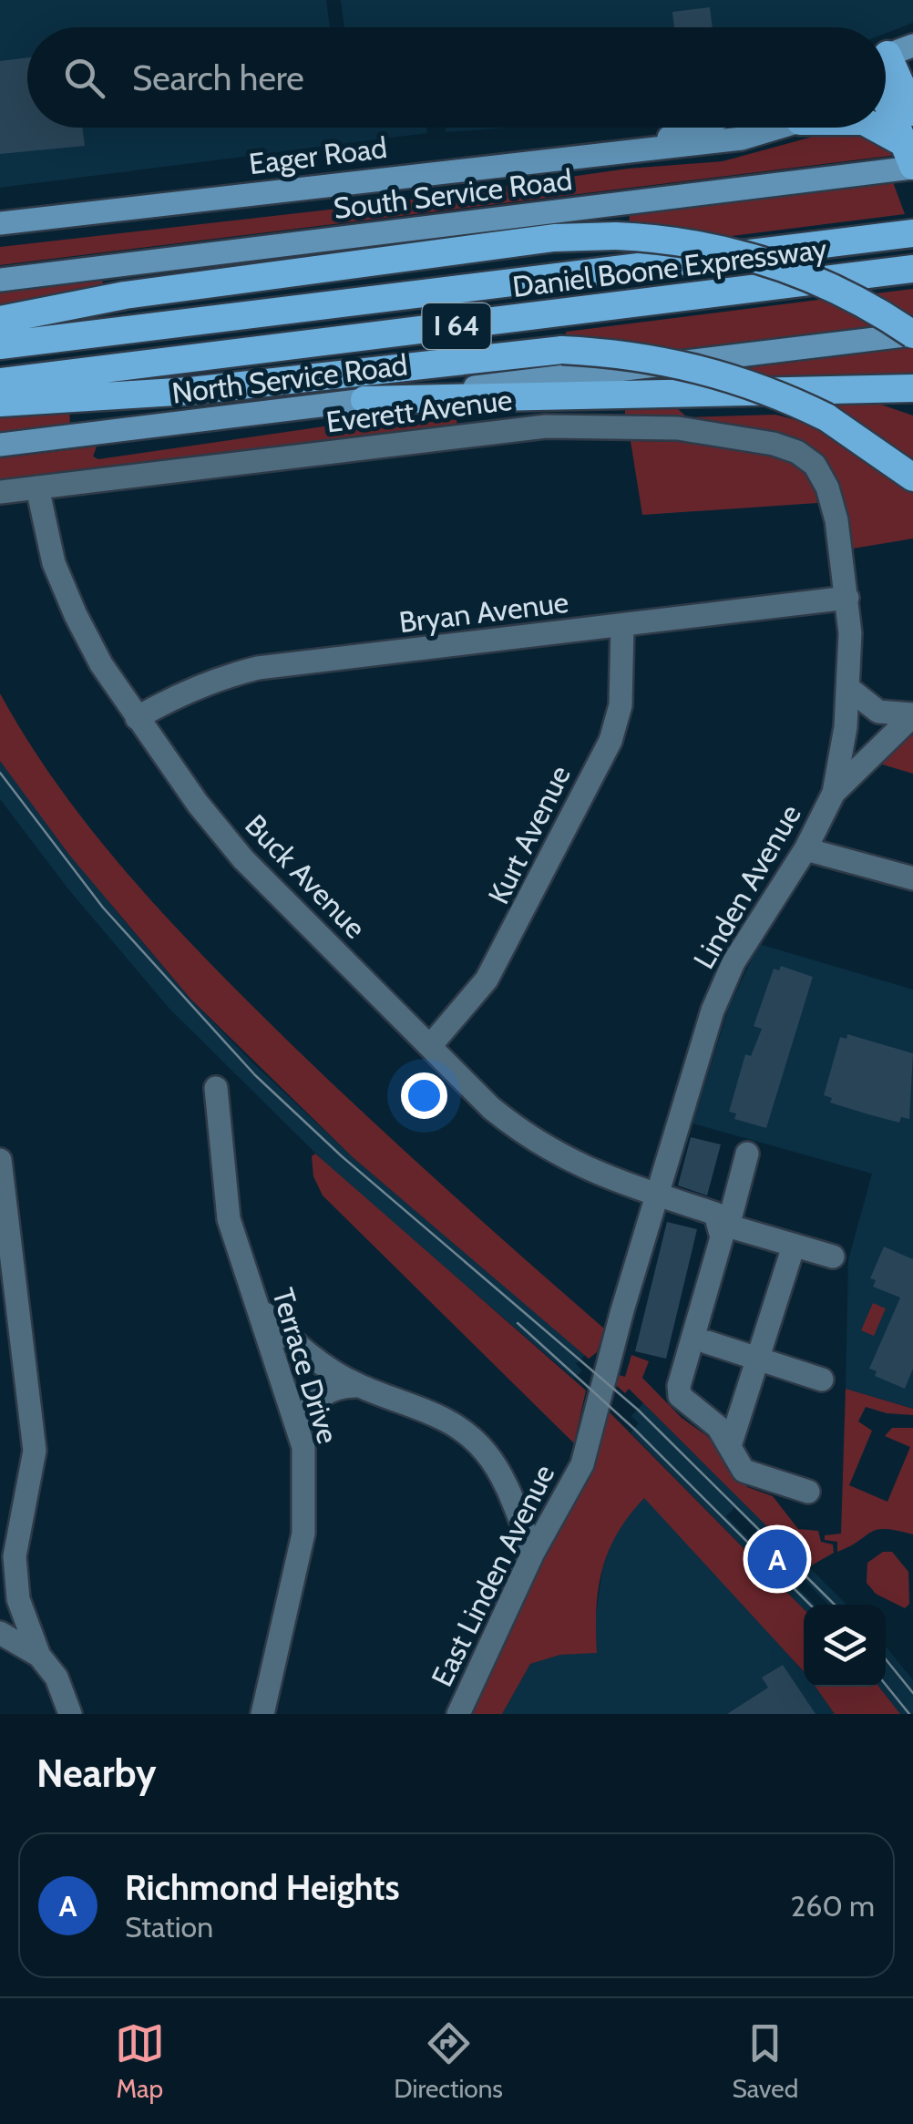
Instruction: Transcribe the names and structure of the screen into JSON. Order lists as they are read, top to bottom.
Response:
{
  "streets": {
    "highway": ["Daniel Boone Expressway", "I 64"],
    "main road": ["Eager Road", "South Service Road", "North Service Road"],
    "street": [
      "Everett Avenue",
      "Bryan Avenue",
      "Kurt Avenue",
      "Buck Avenue",
      "Linden Avenue",
      "Terrace Drive",
      "East Linden Avenue"
    ]
  },
  "crossings": [
    ["Everett Avenue", "Buck Avenue"],
    ["Everett Avenue", "Linden Avenue"],
    ["Bryan Avenue", "Kurt Avenue"],
    ["Bryan Avenue", "Buck Avenue"],
    ["Bryan Avenue", "Linden Avenue"],
    ["Kurt Avenue", "Buck Avenue"],
    ["Buck Avenue", "Linden Avenue"],
    ["Linden Avenue", "East Linden Avenue"]
  ],
  "page": {
    "search": "Search here",
    "pins": "A",
    "heading": "Nearby",
    "list": [
      {
        "mark": "A",
        "name": "Richmond Heights",
        "note": "Station",
        "value": "260 m"
      }
    ],
    "nav": ["Map", "Directions", "Saved"]
  }
}
